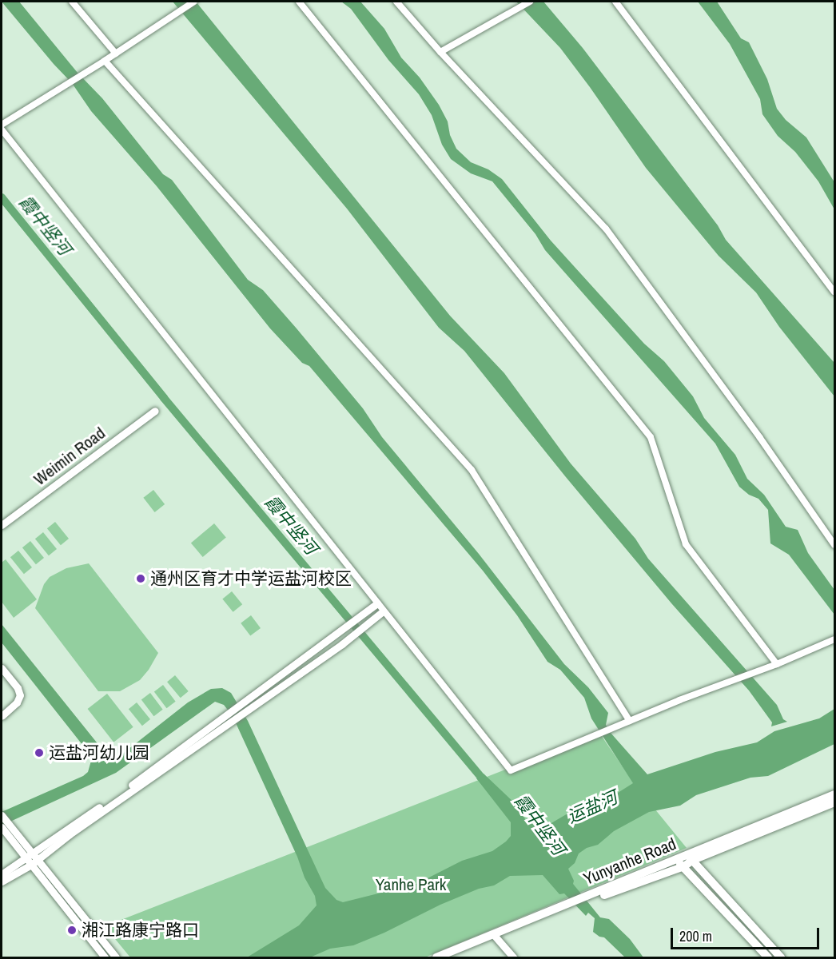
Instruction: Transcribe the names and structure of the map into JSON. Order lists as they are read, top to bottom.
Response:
{
  "streets": {
    "main road": ["Yunyanhe Road"],
    "street": ["Weimin Road"]
  },
  "water": ["霞中竖河", "运盐河"],
  "parks": ["Yanhe Park"],
  "places": ["通州区育才中学运盐河校区", "运盐河幼儿园", "湘江路康宁路口"],
  "scale_bar": "200 m"
}
